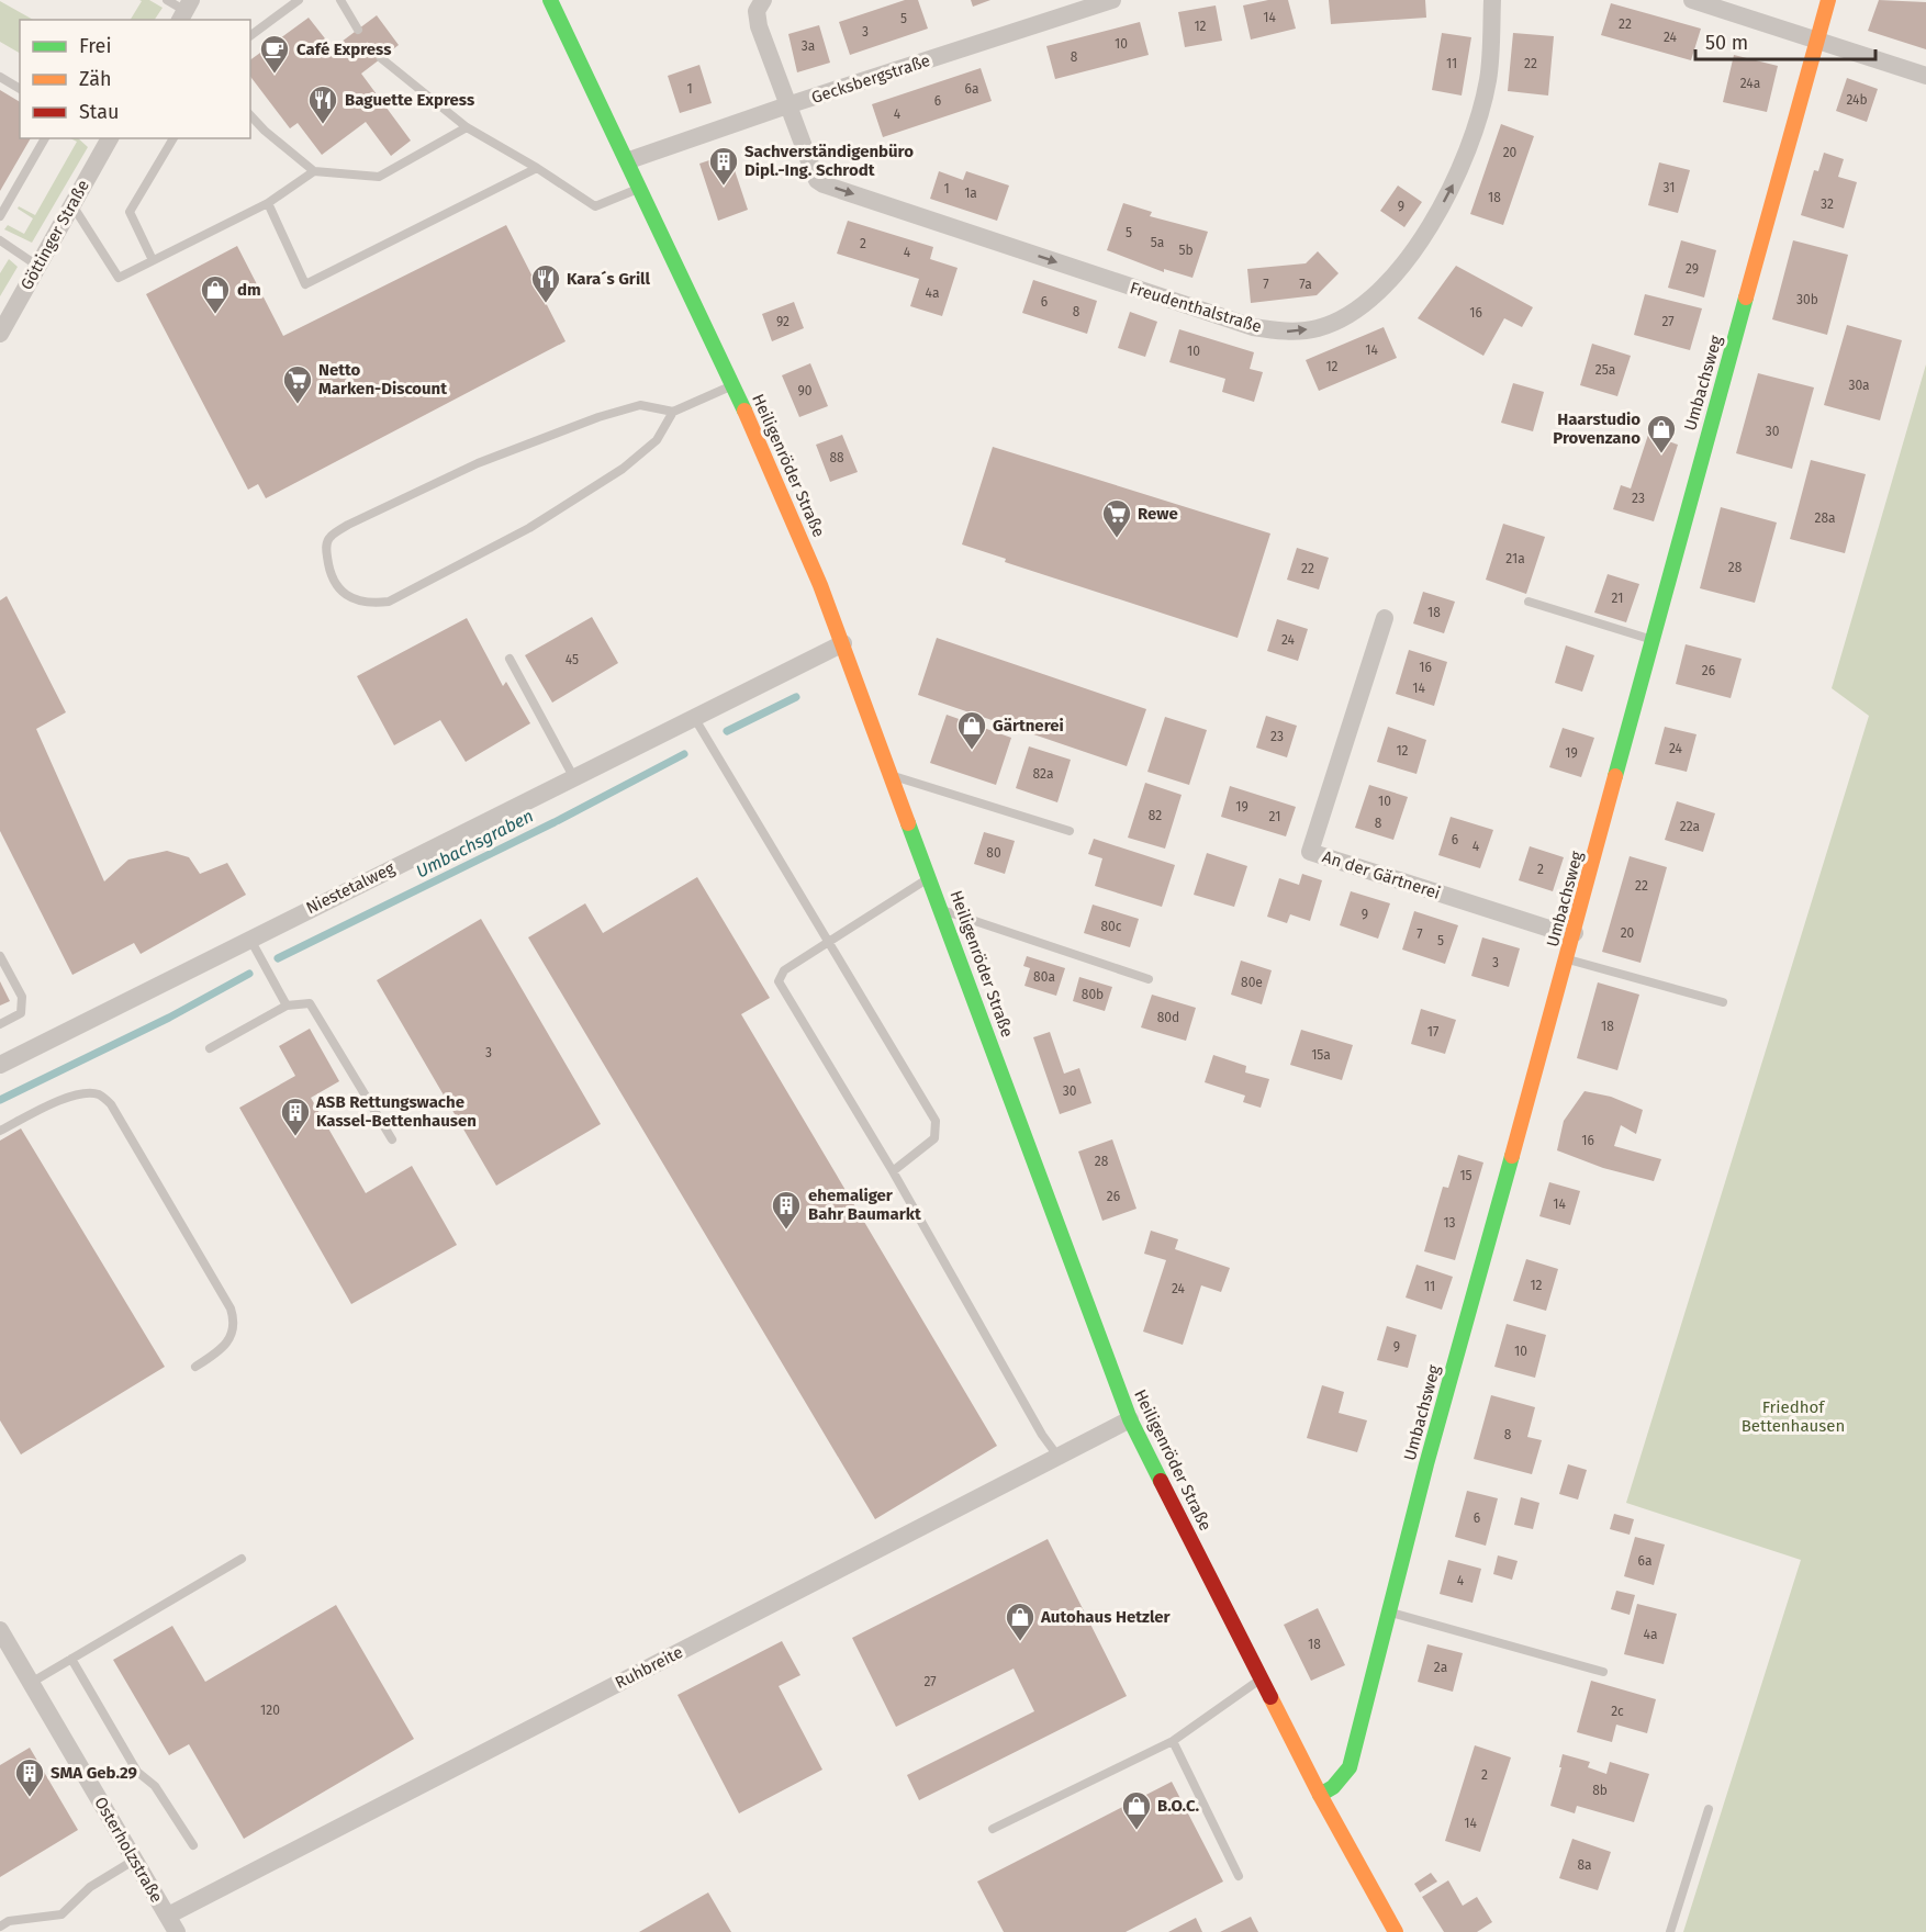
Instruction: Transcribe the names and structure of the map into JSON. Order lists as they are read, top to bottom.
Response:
{
  "streets": {
    "street": [
      "Gecksbergstraße",
      "Göttinger Straße",
      "Freudenthalstraße",
      "Umbachsweg",
      "Heiligenröder Straße",
      "An der Gärtnerei",
      "Niestetalweg",
      "Ruhbreite",
      "Osterholzstraße"
    ]
  },
  "crossings": [
    ["Gecksbergstraße", "Freudenthalstraße"],
    ["Gecksbergstraße", "Heiligenröder Straße"],
    ["Umbachsweg", "Heiligenröder Straße"],
    ["Umbachsweg", "An der Gärtnerei"],
    ["Heiligenröder Straße", "Niestetalweg"],
    ["Heiligenröder Straße", "Ruhbreite"],
    ["Ruhbreite", "Osterholzstraße"]
  ],
  "water": ["Umbachsgraben"],
  "parks": ["Friedhof Bettenhausen"],
  "places": {
    "cafe": ["Café Express"],
    "restaurant": ["Baguette Express", "Kara´s Grill"],
    "building": [
      "Sachverständigenbüro Dipl.-Ing. Schrodt",
      "ASB Rettungswache Kassel-Bettenhausen",
      "ehemaliger Bahr Baumarkt",
      "SMA Geb.29"
    ],
    "shop": [
      "dm",
      "Haarstudio Provenzano",
      "Gärtnerei",
      "Autohaus Hetzler",
      "B.O.C."
    ],
    "supermarket": ["Netto Marken-Discount", "Rewe"]
  },
  "house_numbers": [
    "14",
    "5",
    "22",
    "12",
    "3",
    "24",
    "10",
    "3a",
    "8",
    "11",
    "22",
    "24a",
    "1",
    "6a",
    "24b",
    "6",
    "4",
    "20",
    "31",
    "1",
    "1a",
    "18",
    "32",
    "9",
    "5",
    "5a",
    "2",
    "5b",
    "4",
    "29",
    "7",
    "7a",
    "4a",
    "30b",
    "6",
    "8",
    "16",
    "92",
    "27",
    "14",
    "10",
    "12",
    "25a",
    "30a",
    "90",
    "30",
    "88",
    "23",
    "28a",
    "21a",
    "28",
    "22",
    "21",
    "18",
    "24",
    "45",
    "16",
    "26",
    "14",
    "23",
    "24",
    "12",
    "19",
    "82a",
    "10",
    "19",
    "82",
    "21",
    "8",
    "22a",
    "6",
    "4",
    "80",
    "2",
    "22",
    "9",
    "80c",
    "20",
    "7",
    "5",
    "3",
    "80a",
    "80e",
    "80b",
    "80d",
    "18",
    "17",
    "3",
    "15a",
    "30",
    "16",
    "28",
    "15",
    "26",
    "14",
    "13",
    "12",
    "11",
    "24",
    "9",
    "10",
    "8",
    "6",
    "6a",
    "4",
    "4a",
    "18",
    "2a",
    "27",
    "120",
    "2c",
    "2",
    "8b",
    "14",
    "8a"
  ],
  "legend": ["Frei", "Zäh", "Stau"],
  "scale_bar": "50 m"
}
